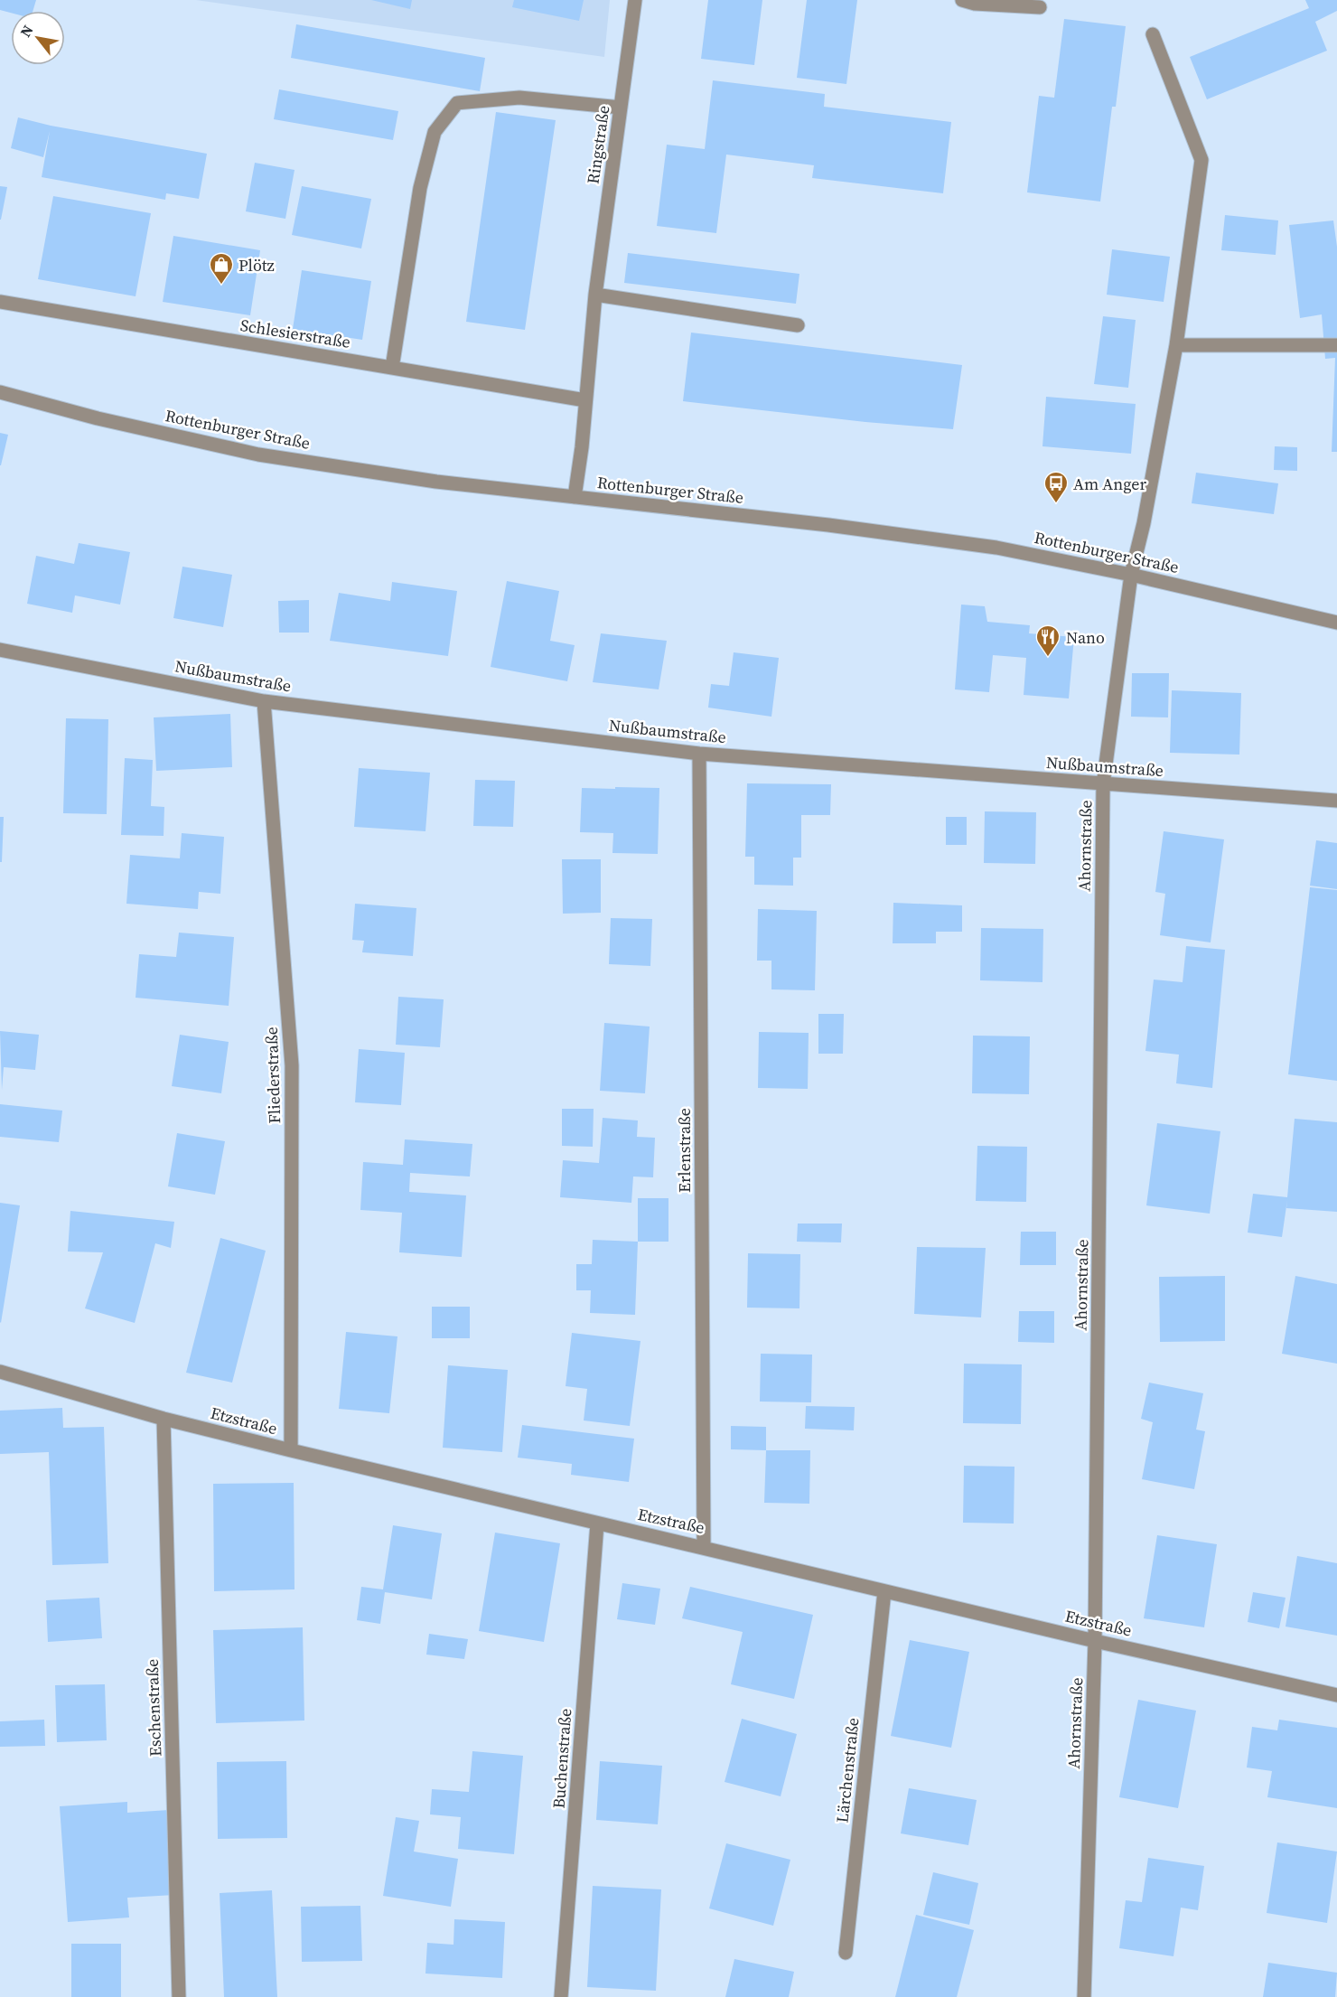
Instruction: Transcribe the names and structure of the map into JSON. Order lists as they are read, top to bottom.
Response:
{
  "streets": {
    "street": [
      "Ringstraße",
      "Schlesierstraße",
      "Rottenburger Straße",
      "Nußbaumstraße",
      "Ahornstraße",
      "Fliederstraße",
      "Erlenstraße",
      "Etzstraße",
      "Eschenstraße",
      "Buchenstraße",
      "Lärchenstraße"
    ]
  },
  "crossings": [
    ["Ringstraße", "Schlesierstraße"],
    ["Ringstraße", "Rottenburger Straße"],
    ["Rottenburger Straße", "Ahornstraße"],
    ["Nußbaumstraße", "Ahornstraße"],
    ["Nußbaumstraße", "Fliederstraße"],
    ["Nußbaumstraße", "Erlenstraße"],
    ["Ahornstraße", "Etzstraße"],
    ["Fliederstraße", "Etzstraße"],
    ["Erlenstraße", "Etzstraße"],
    ["Etzstraße", "Eschenstraße"],
    ["Etzstraße", "Buchenstraße"],
    ["Etzstraße", "Lärchenstraße"]
  ],
  "places": {
    "shop": ["Plötz"],
    "bus stop": ["Am Anger"],
    "restaurant": ["Nano"]
  },
  "north": "top left"
}
